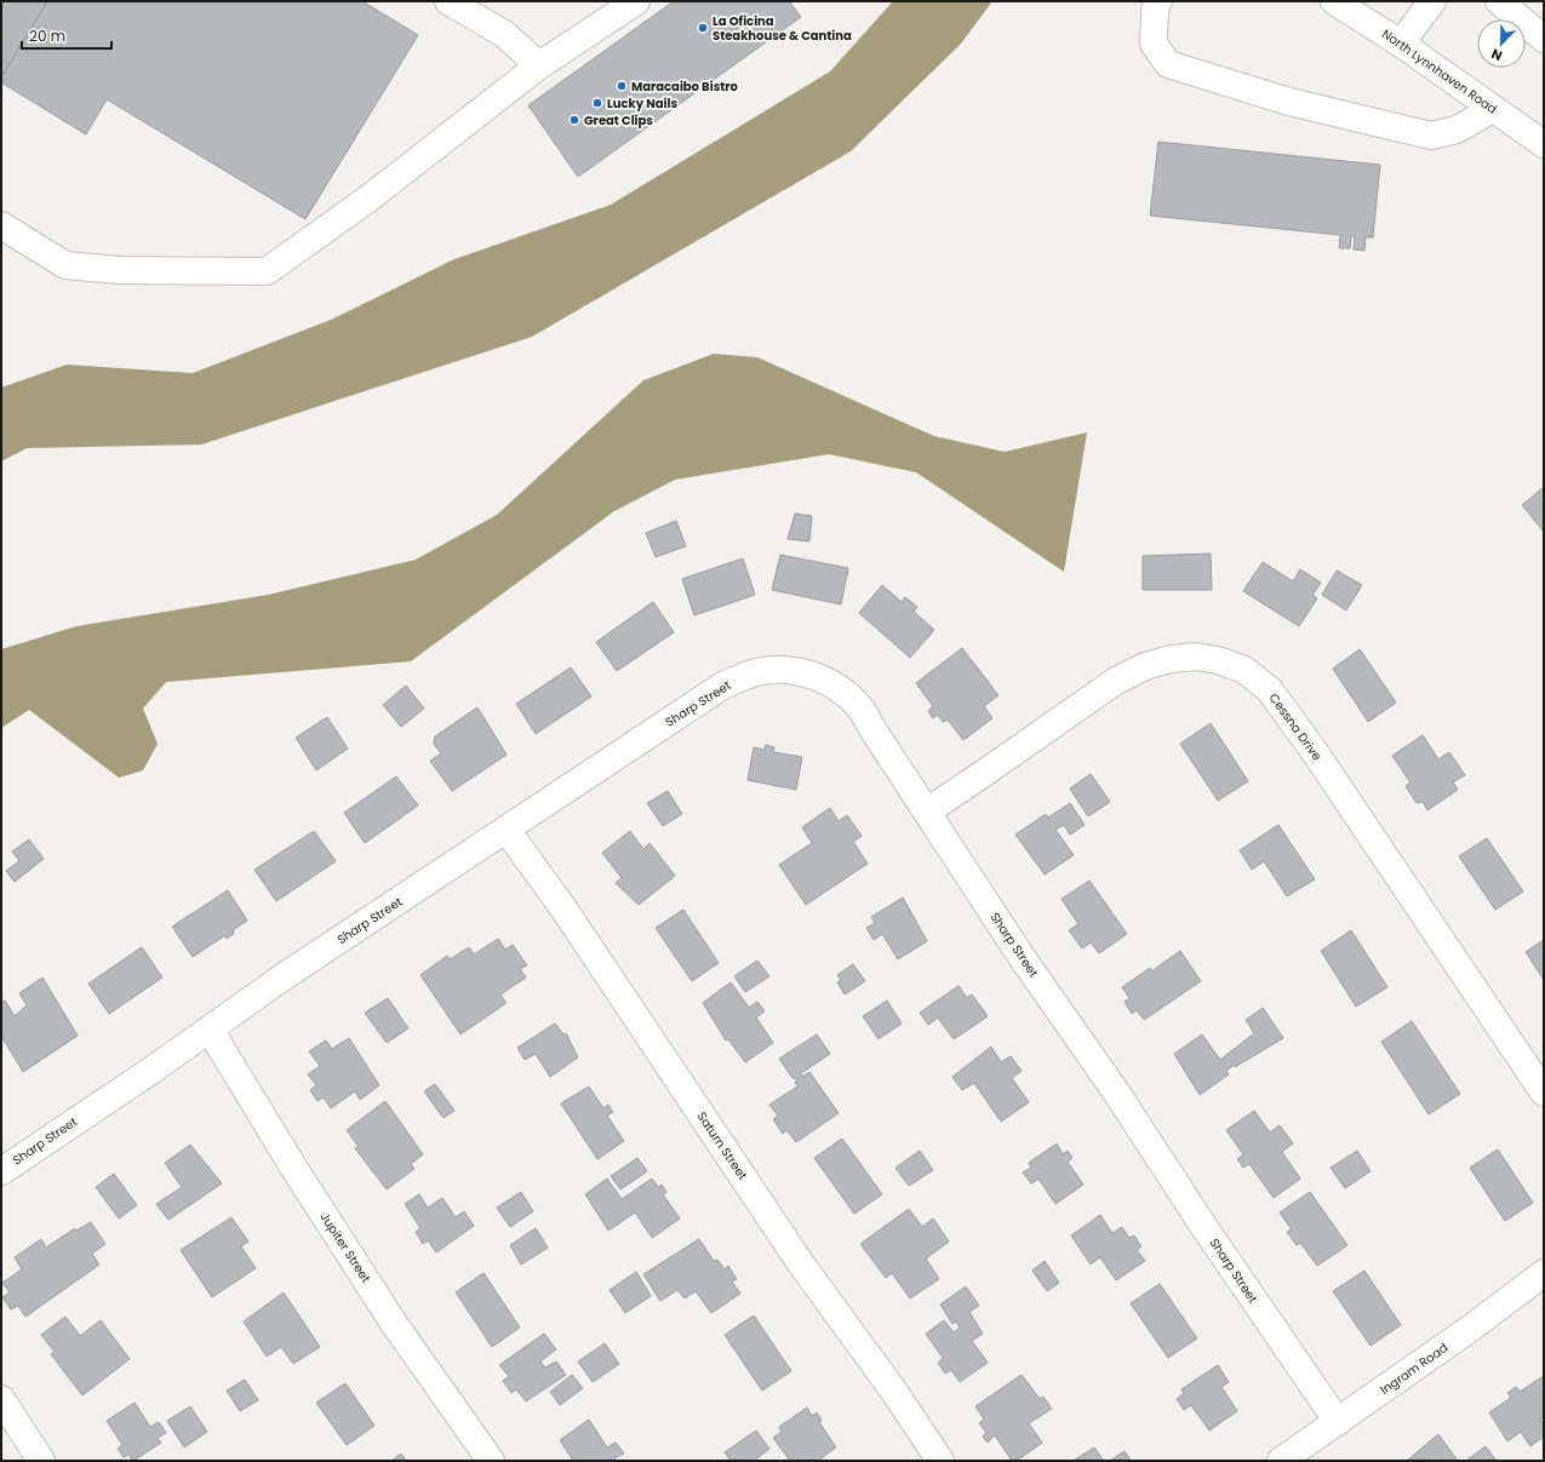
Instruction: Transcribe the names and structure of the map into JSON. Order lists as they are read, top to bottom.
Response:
{
  "streets": {
    "street": [
      "North Lynnhaven Road",
      "Sharp Street",
      "Cessna Drive",
      "Saturn Street",
      "Jupiter Street",
      "Ingram Road"
    ]
  },
  "crossings": [
    ["Sharp Street", "Cessna Drive"],
    ["Sharp Street", "Saturn Street"],
    ["Sharp Street", "Jupiter Street"],
    ["Sharp Street", "Ingram Road"]
  ],
  "places": [
    "La Oficina Steakhouse & Cantina",
    "Maracaibo Bistro",
    "Lucky Nails",
    "Great Clips"
  ],
  "scale_bar": "20 m",
  "north": "bottom left"
}
